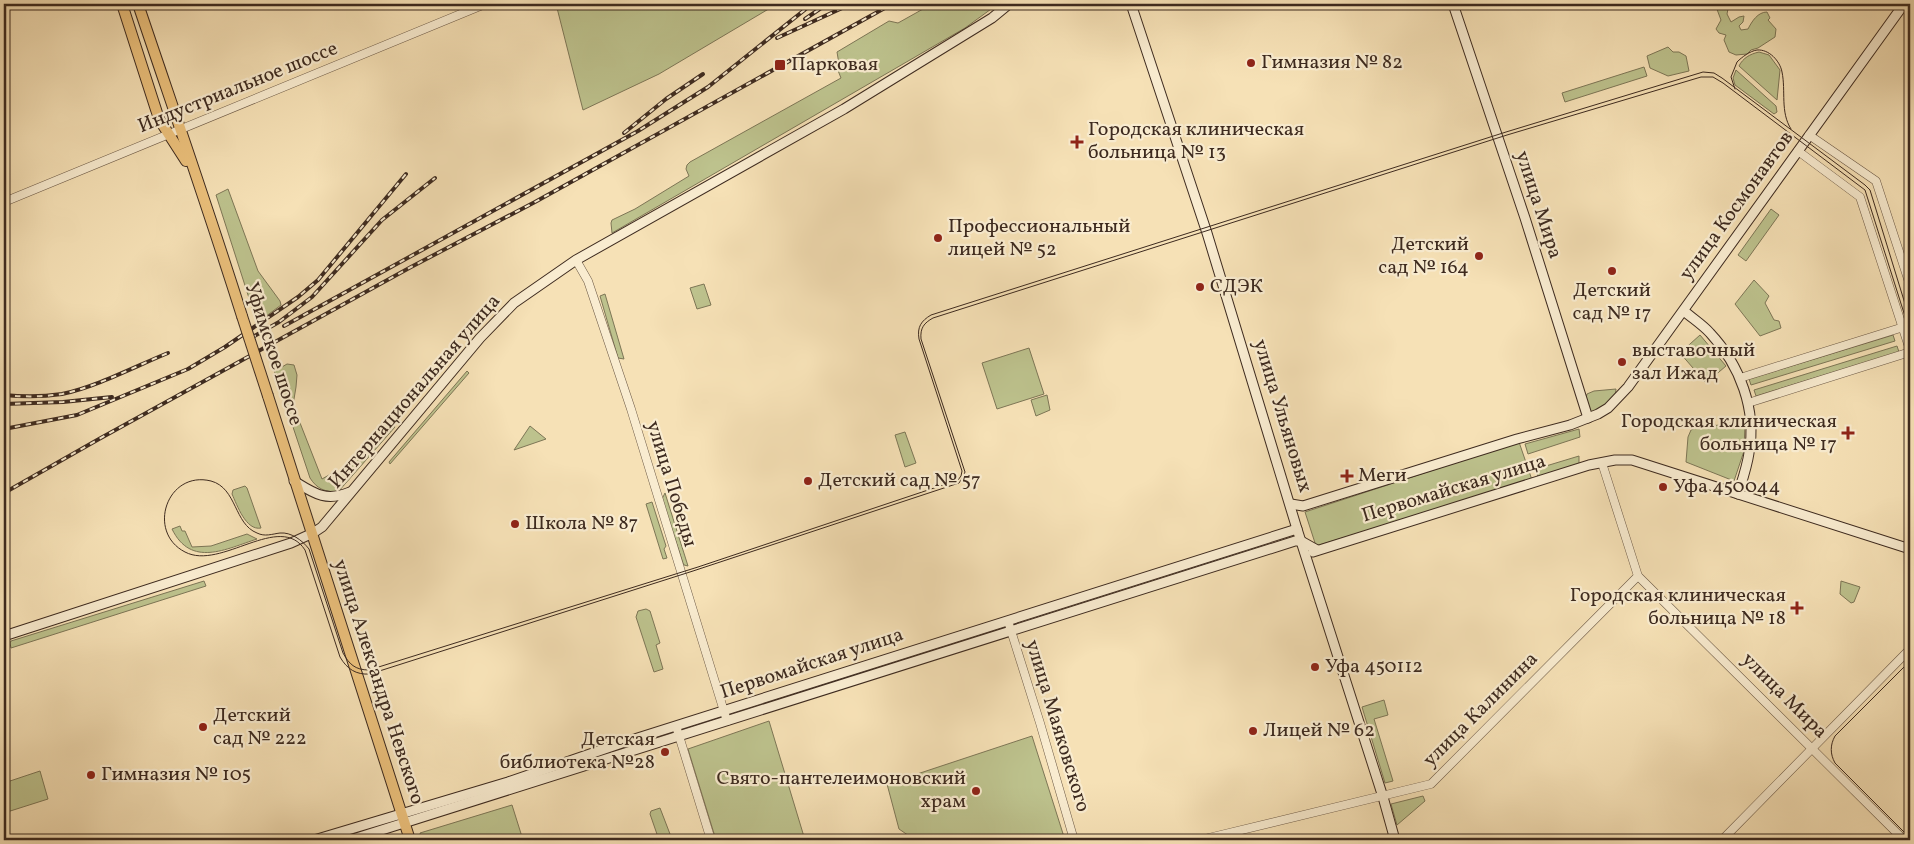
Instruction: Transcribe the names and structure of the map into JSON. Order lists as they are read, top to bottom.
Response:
{
  "streets": {
    "main road": [
      "улица Мира",
      "улица Космонавтов",
      "Уфимское шоссе",
      "Интернациональная улица",
      "улица Ульяновых",
      "Первомайская улица",
      "улица Александра Невского"
    ],
    "street": [
      "Индустриальное шоссе",
      "улица Победы",
      "улица Калинина",
      "улица Маяковского"
    ]
  },
  "crossings": [
    ["Индустриальное шоссе", "Уфимское шоссе"],
    ["улица Мира", "улица Космонавтов"],
    ["улица Мира", "Первомайская улица"],
    ["улица Мира", "улица Калинина"],
    ["улица Космонавтов", "Первомайская улица"],
    ["Уфимское шоссе", "Интернациональная улица"],
    ["Уфимское шоссе", "улица Александра Невского"],
    ["Интернациональная улица", "улица Победы"],
    ["Интернациональная улица", "улица Александра Невского"],
    ["улица Ульяновых", "Первомайская улица"],
    ["улица Ульяновых", "улица Калинина"],
    ["улица Победы", "Первомайская улица"],
    ["Первомайская улица", "улица Александра Невского"],
    ["Первомайская улица", "улица Маяковского"]
  ],
  "places": {
    "other": [
      "Гимназия № 82",
      "Профессиональный лицей № 52",
      "Детский сад № 164",
      "Детский сад № 17",
      "СДЭК",
      "выставочный зал Ижад",
      "Детский сад № 57",
      "Уфа 450044",
      "Школа № 87",
      "Уфа 450112",
      "Детский сад № 222",
      "Лицей № 62",
      "Детская библиотека №28",
      "Гимназия № 105",
      "Свято-пантелеимоновский храм"
    ],
    "transit": ["Парковая"],
    "health": [
      "Городская клиническая больница № 13",
      "Городская клиническая больница № 17",
      "Меги",
      "Городская клиническая больница № 18"
    ]
  }
}
